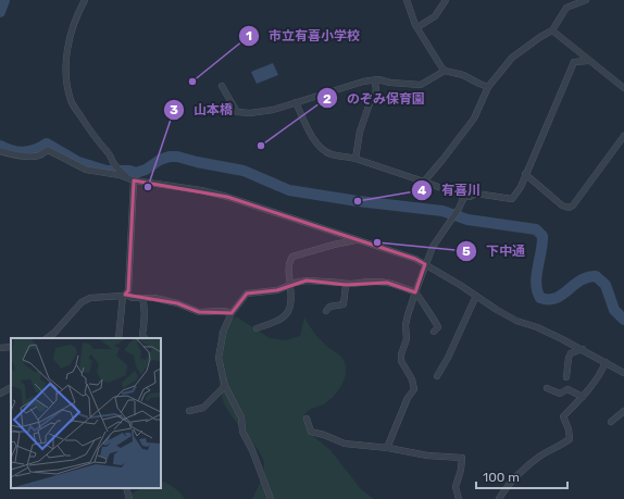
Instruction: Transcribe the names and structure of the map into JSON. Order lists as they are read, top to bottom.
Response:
{
  "places": [
    "市立有喜小学校",
    "のぞみ保育園",
    "山本橋",
    "有喜川",
    "下中通"
  ],
  "scale_bar": "100 m"
}
